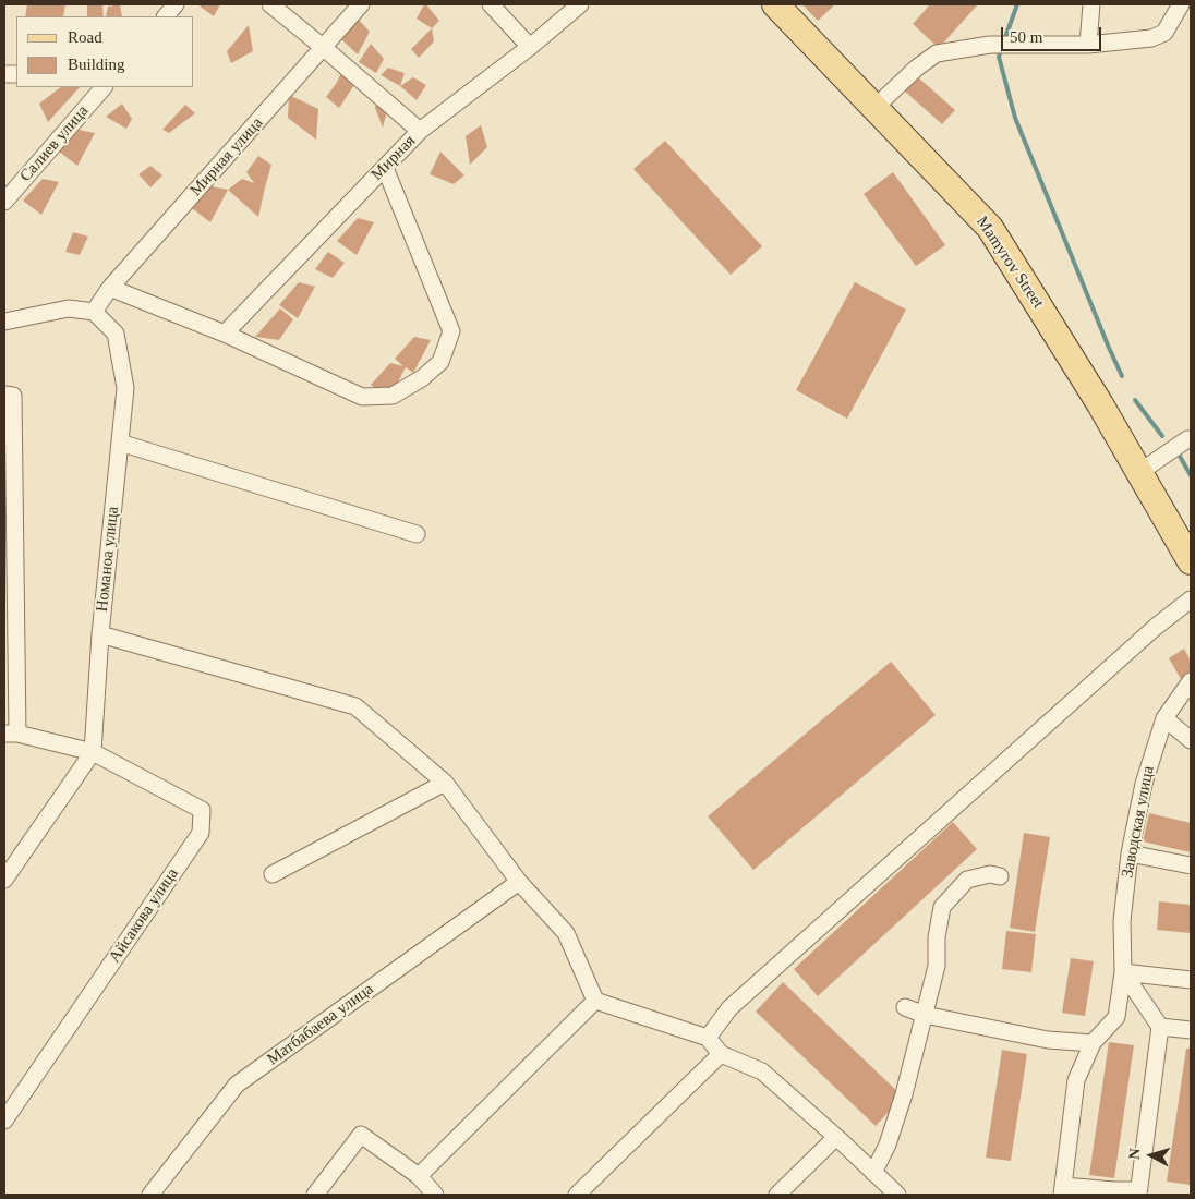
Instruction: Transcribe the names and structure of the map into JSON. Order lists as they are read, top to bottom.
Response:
{
  "streets": {
    "main road": ["Mamyrov Street"],
    "street": [
      "Салиев улица",
      "Мирная улица",
      "Мирная",
      "Номаноа улица",
      "Заводская улица",
      "Айсакова улица",
      "Матбабаева улица"
    ]
  },
  "crossings": [
    ["Мирная улица", "Номаноа улица"],
    ["Номаноа улица", "Айсакова улица"]
  ],
  "legend": ["Road", "Building"],
  "scale_bar": "50 m",
  "north": "left"
}
